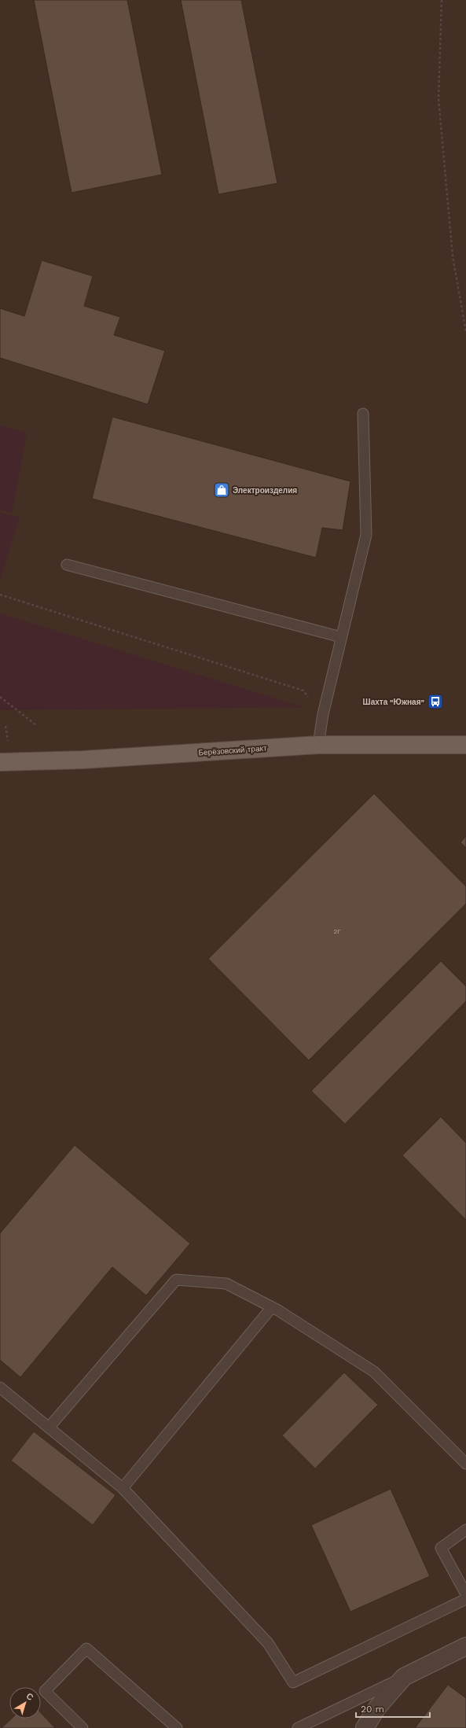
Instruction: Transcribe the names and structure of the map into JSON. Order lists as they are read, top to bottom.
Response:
{
  "streets": {
    "main road": ["Берёзовский тракт"]
  },
  "places": {
    "shop": ["Электроизделия"],
    "bus stop": ["Шахта \"Южная\""]
  },
  "house_numbers": ["2Г"],
  "scale_bar": "20 m",
  "north": "top right"
}
